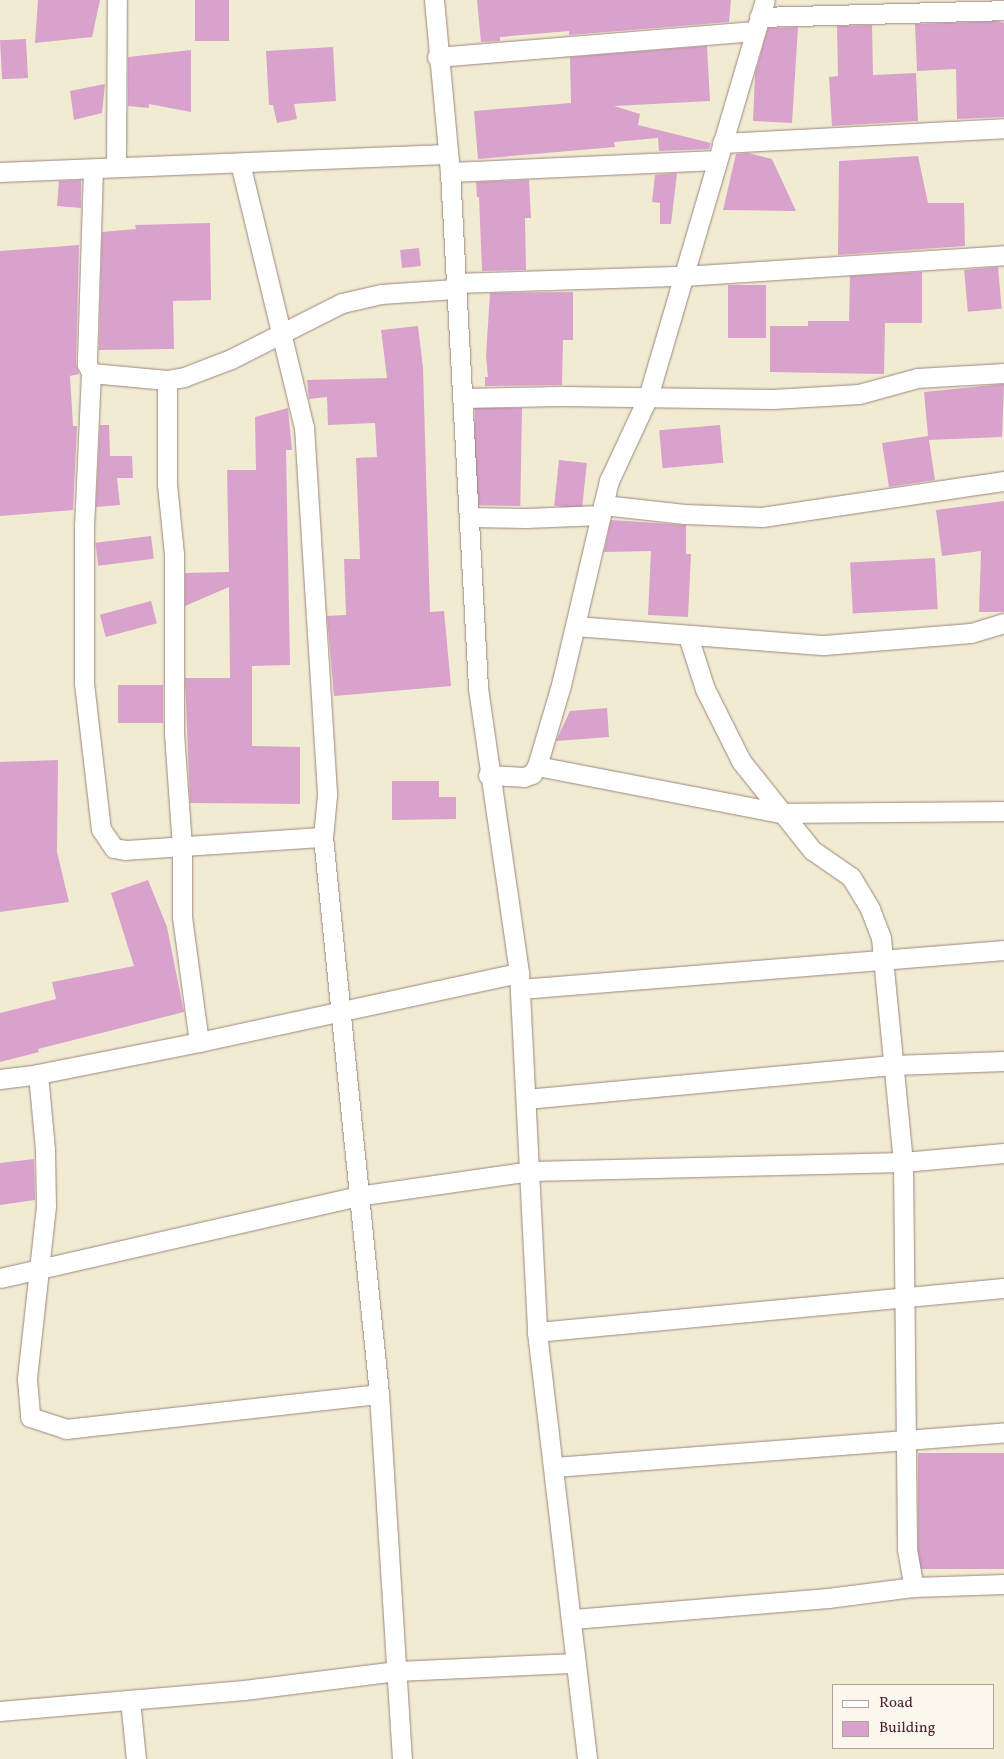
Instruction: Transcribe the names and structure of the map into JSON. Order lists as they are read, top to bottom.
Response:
{
  "legend": ["Road", "Building"]
}
